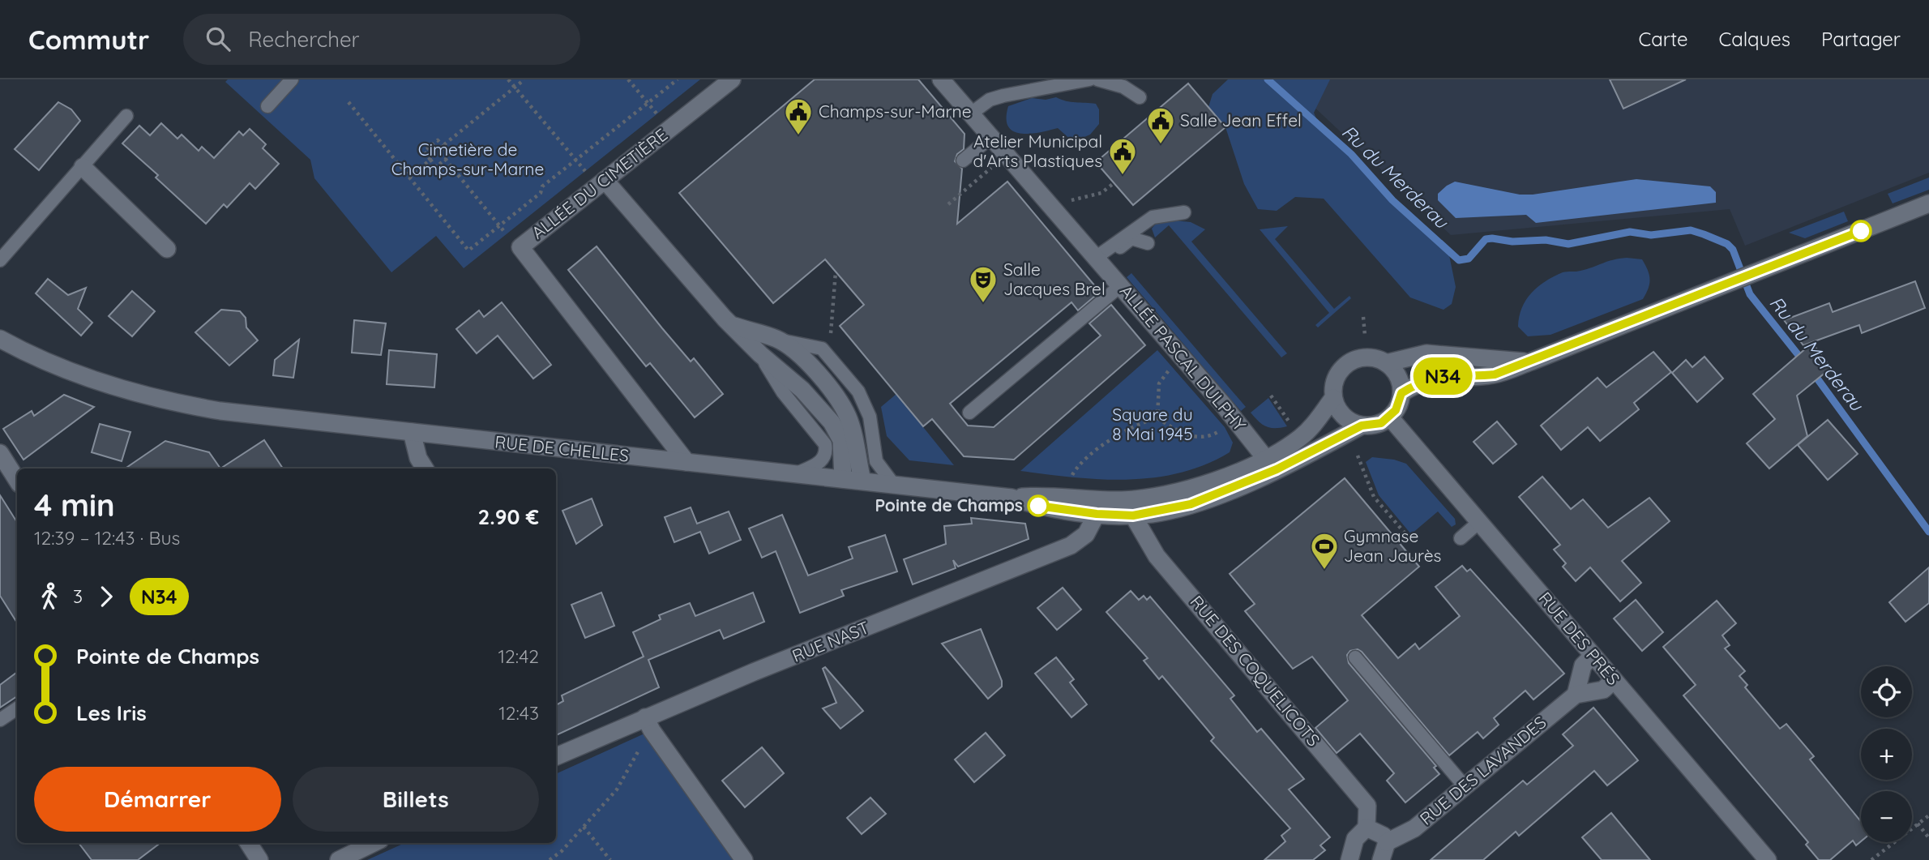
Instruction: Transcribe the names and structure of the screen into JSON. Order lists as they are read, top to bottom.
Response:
{
  "streets": {
    "street": [
      "ALLÉE DU CIMETIÈRE",
      "ALLÉE PASCAL DULPHY",
      "RUE DE CHELLES",
      "RUE DES PRÉS",
      "RUE NAST",
      "RUE DES COQUELICOTS",
      "RUE DES LAVANDES"
    ]
  },
  "crossings": [
    ["ALLÉE DU CIMETIÈRE", "RUE DE CHELLES"],
    ["RUE DE CHELLES", "RUE DES PRÉS"],
    ["RUE DE CHELLES", "RUE NAST"],
    ["RUE DE CHELLES", "RUE DES COQUELICOTS"],
    ["RUE DES PRÉS", "RUE DES LAVANDES"]
  ],
  "water": ["Ru du Merderau"],
  "parks": ["Cimetière de Champs-sur-Marne", "Square du 8 Mai 1945"],
  "places": {
    "public building": ["Champs-sur-Marne", "Salle Jean Effel", "Atelier Municipal d'Arts Plastiques"],
    "theatre": ["Salle Jacques Brel"],
    "other": ["Pointe de Champs"],
    "sports": ["Gymnase Jean Jaurès"]
  },
  "lines": ["bus line N34"],
  "page": {
    "header": "Commutr",
    "search": "Rechercher",
    "nav": ["Carte", "Calques", "Partager"],
    "on_map": "N34",
    "heading": ["4 min", "12:39 – 12:43 · Bus", "2.90 €"],
    "legs": ["3", "N34"],
    "list": [
      {
        "name": "Pointe de Champs",
        "value": "12:42"
      },
      {
        "name": "Les Iris",
        "value": "12:43"
      }
    ],
    "map_buttons": ["+", "−"],
    "buttons": ["Démarrer", "Billets"]
  }
}
